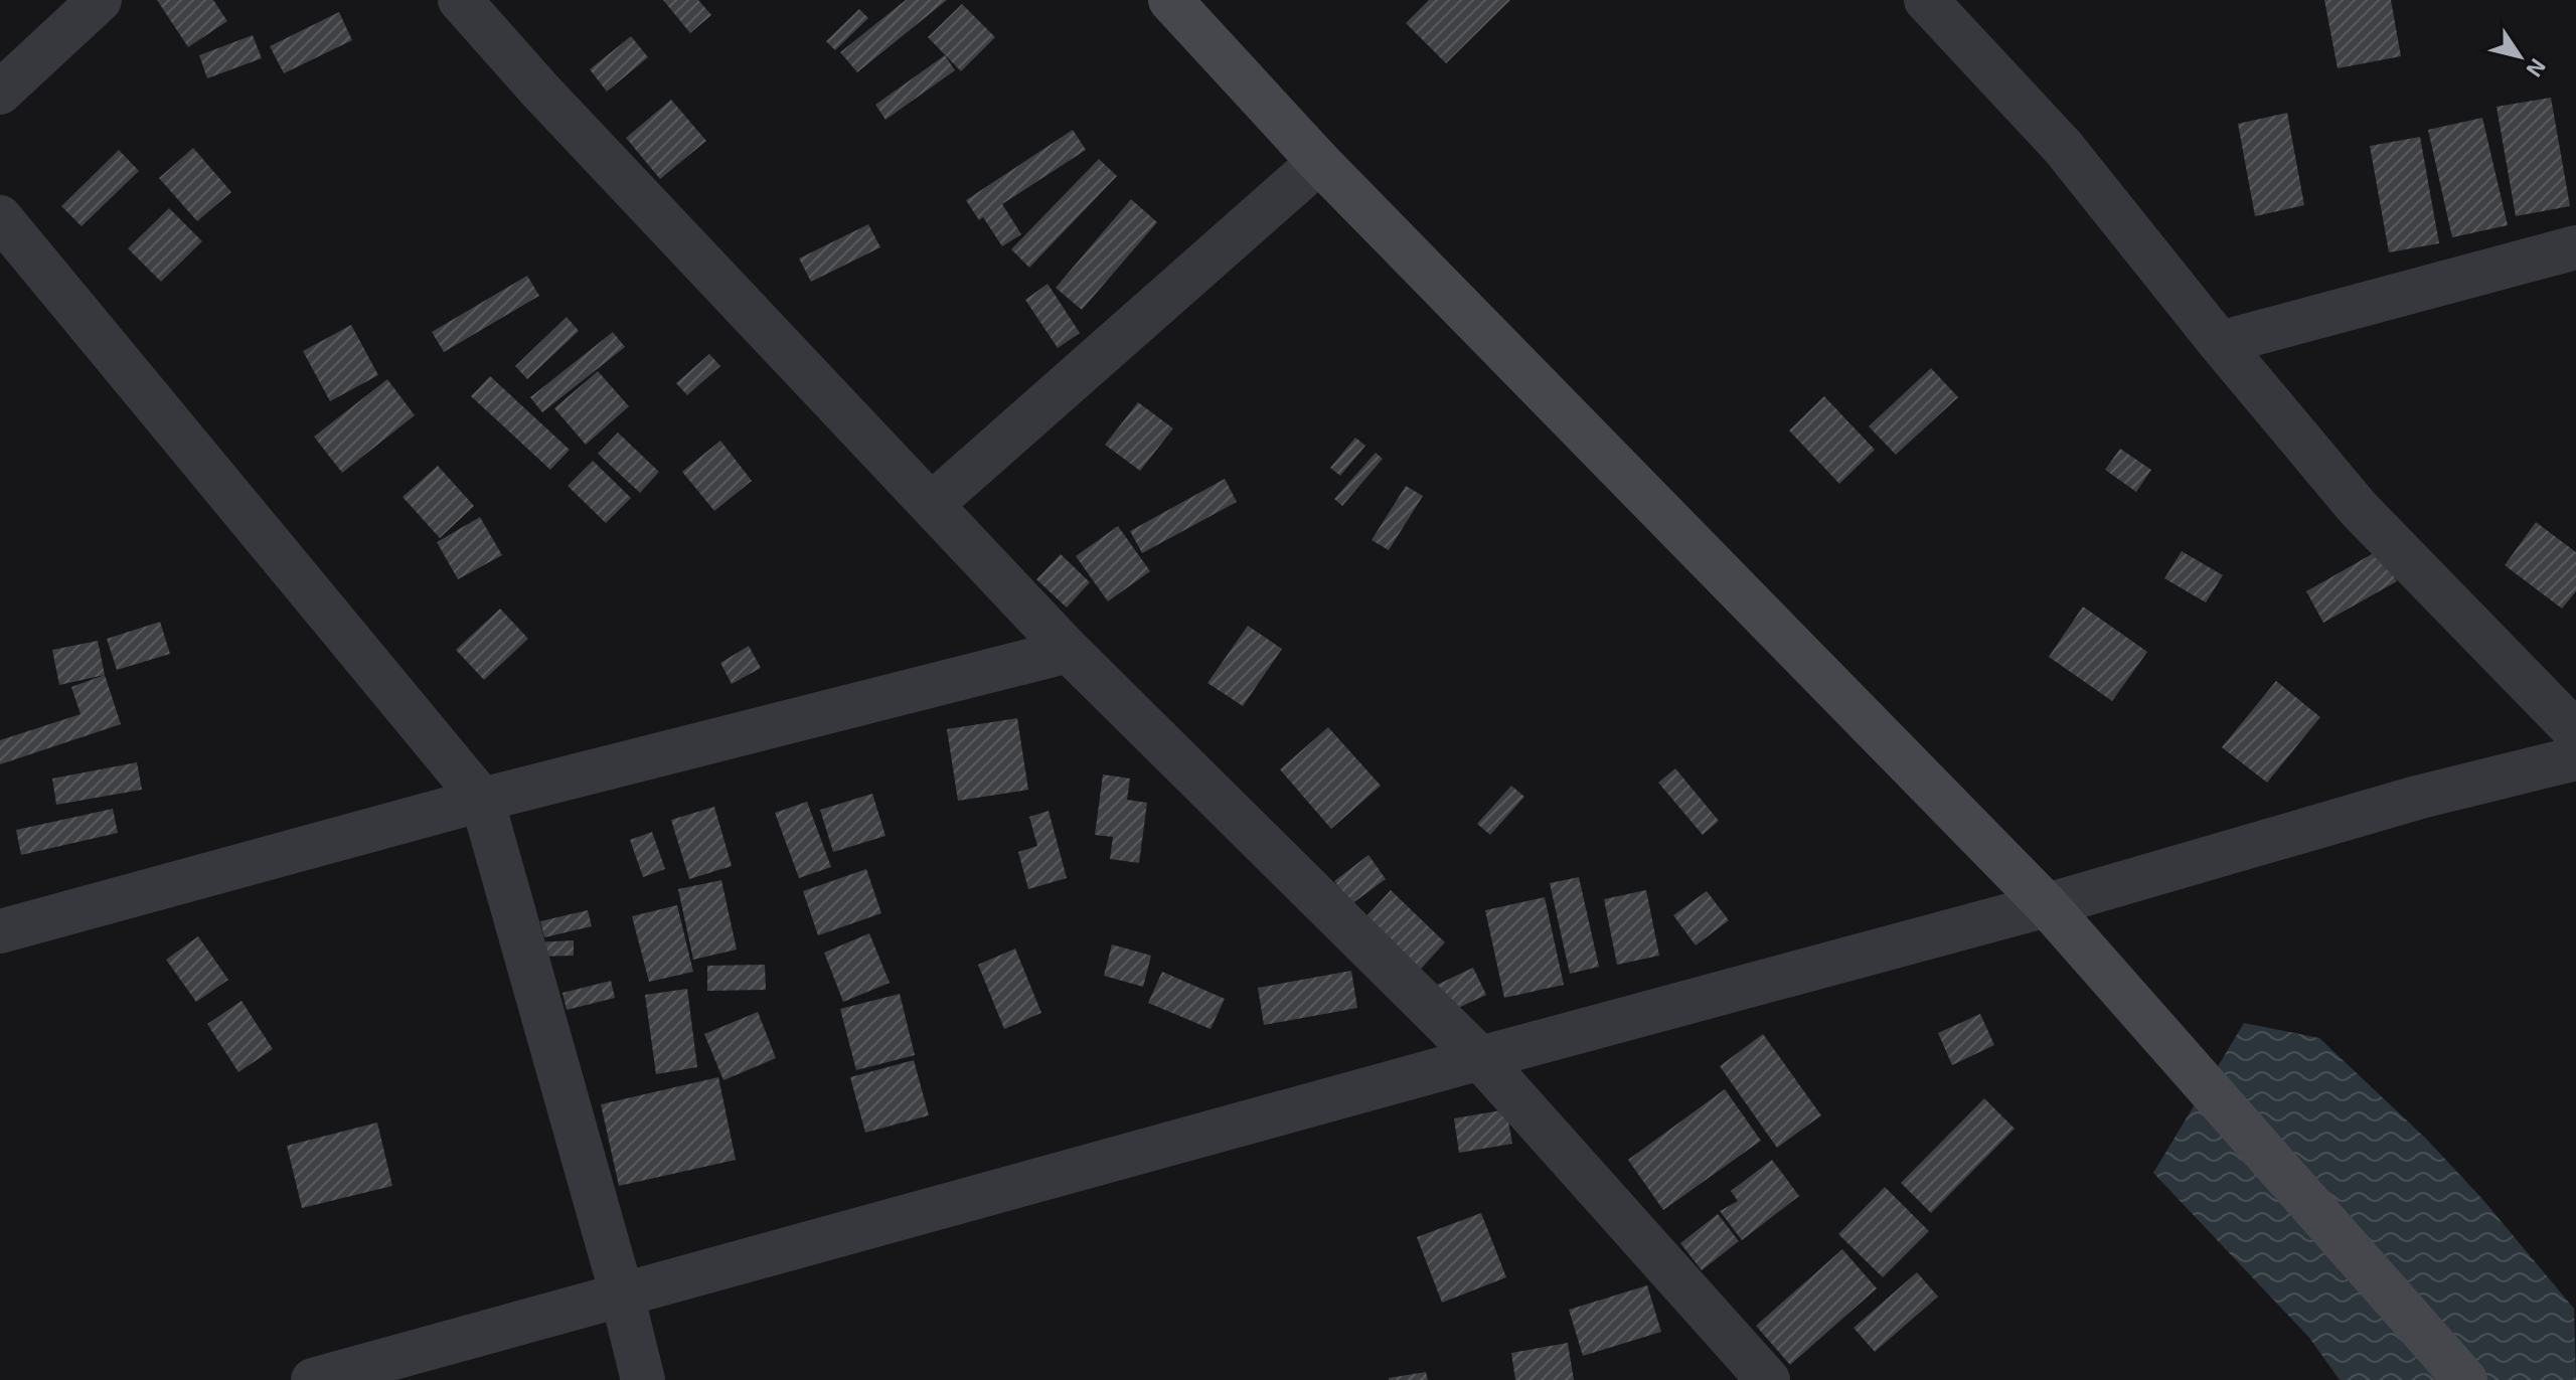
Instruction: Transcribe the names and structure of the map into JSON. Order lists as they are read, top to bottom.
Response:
{
  "north": "bottom right"
}
